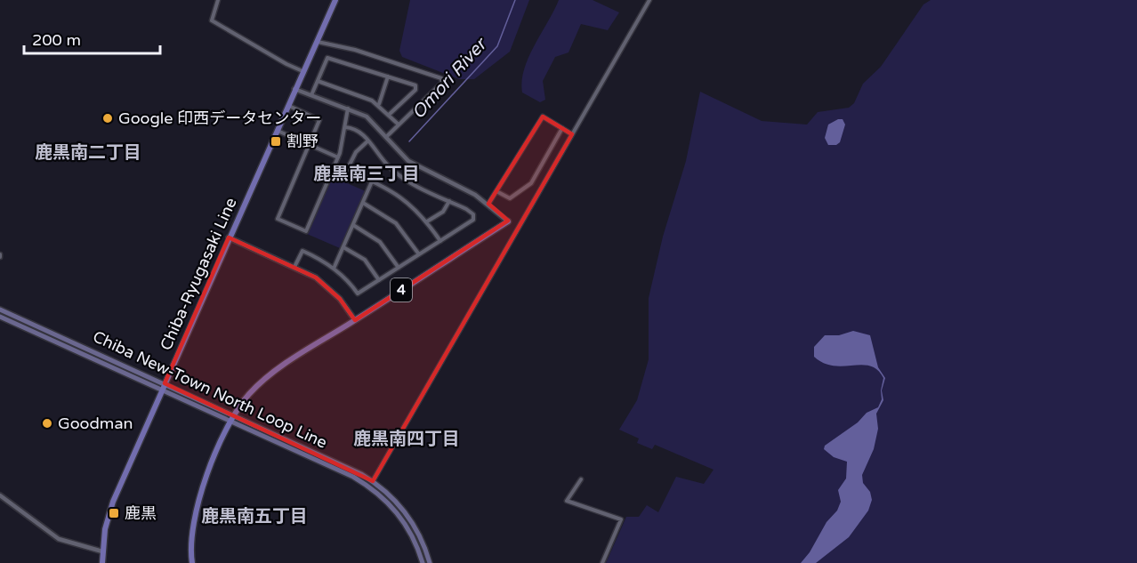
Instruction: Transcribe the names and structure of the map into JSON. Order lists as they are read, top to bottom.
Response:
{
  "streets": {
    "main road": ["Chiba-Ryugasaki Line", "4", "Chiba New-Town North Loop Line"]
  },
  "crossings": [
    ["Chiba-Ryugasaki Line", "Chiba New-Town North Loop Line"],
    ["4", "Chiba New-Town North Loop Line"]
  ],
  "districts": [
    "鹿黒南二丁目",
    "鹿黒南三丁目",
    "鹿黒南四丁目",
    "鹿黒南五丁目"
  ],
  "water": ["Omori River"],
  "places": {
    "other": ["Google 印西データセンター", "Goodman"],
    "transit": ["割野", "鹿黒"]
  },
  "scale_bar": "200 m"
}
